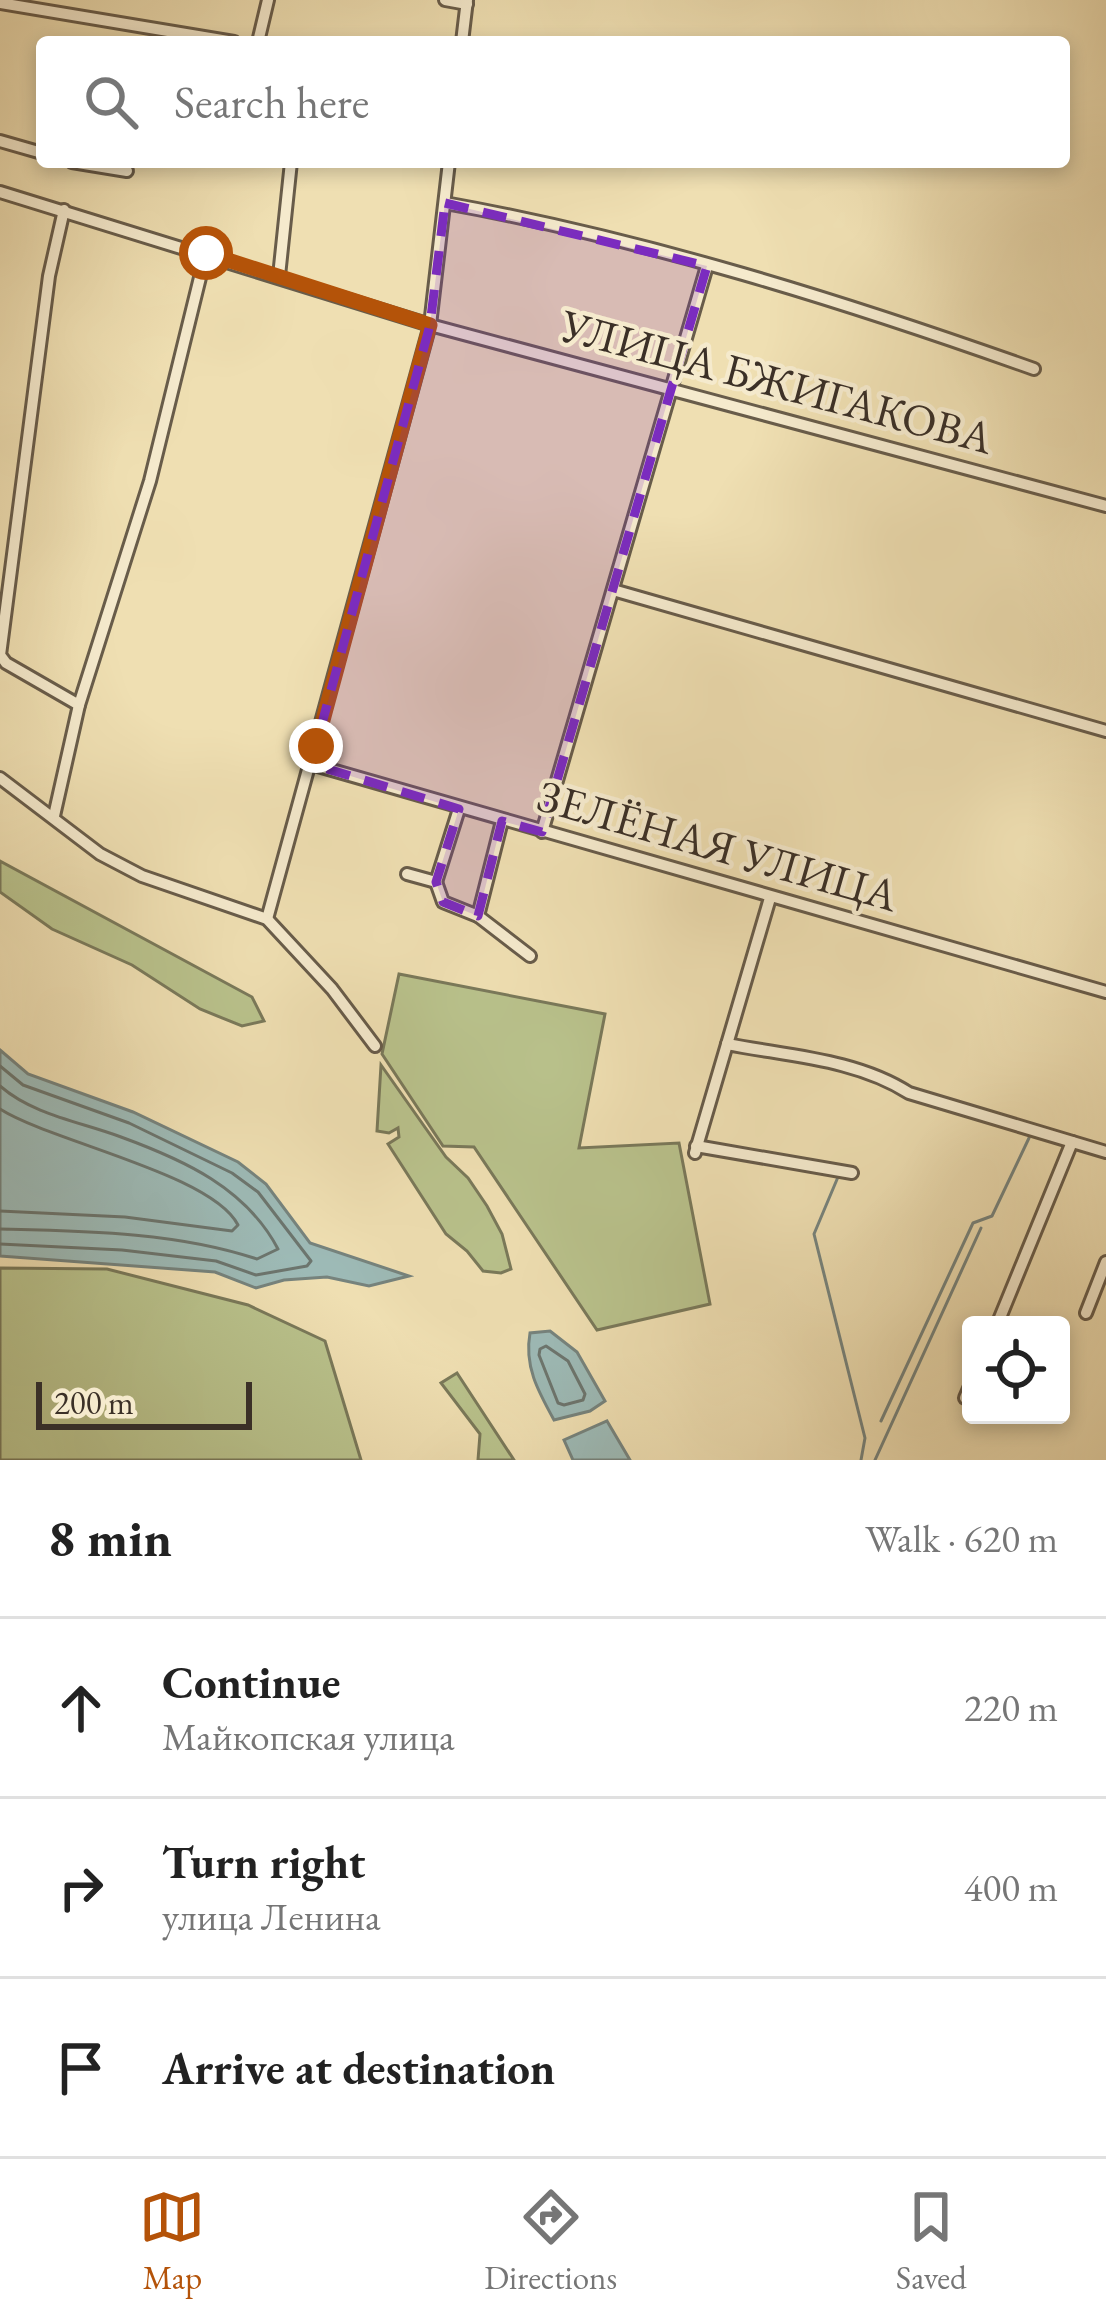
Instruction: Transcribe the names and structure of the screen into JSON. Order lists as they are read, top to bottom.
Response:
{
  "streets": {
    "street": ["УЛИЦА БЖИГАКОВА", "ЗЕЛЁНАЯ УЛИЦА"]
  },
  "scale_bar": "200 m",
  "page": {
    "search": "Search here",
    "scale": "200 m",
    "heading": ["8 min", "Walk · 620 m"],
    "list": [
      ["Continue", "Майкопская улица", "220 m"],
      ["Turn right", "улица Ленина", "400 m"],
      "Arrive at destination"
    ],
    "nav": ["Map", "Directions", "Saved"]
  }
}
